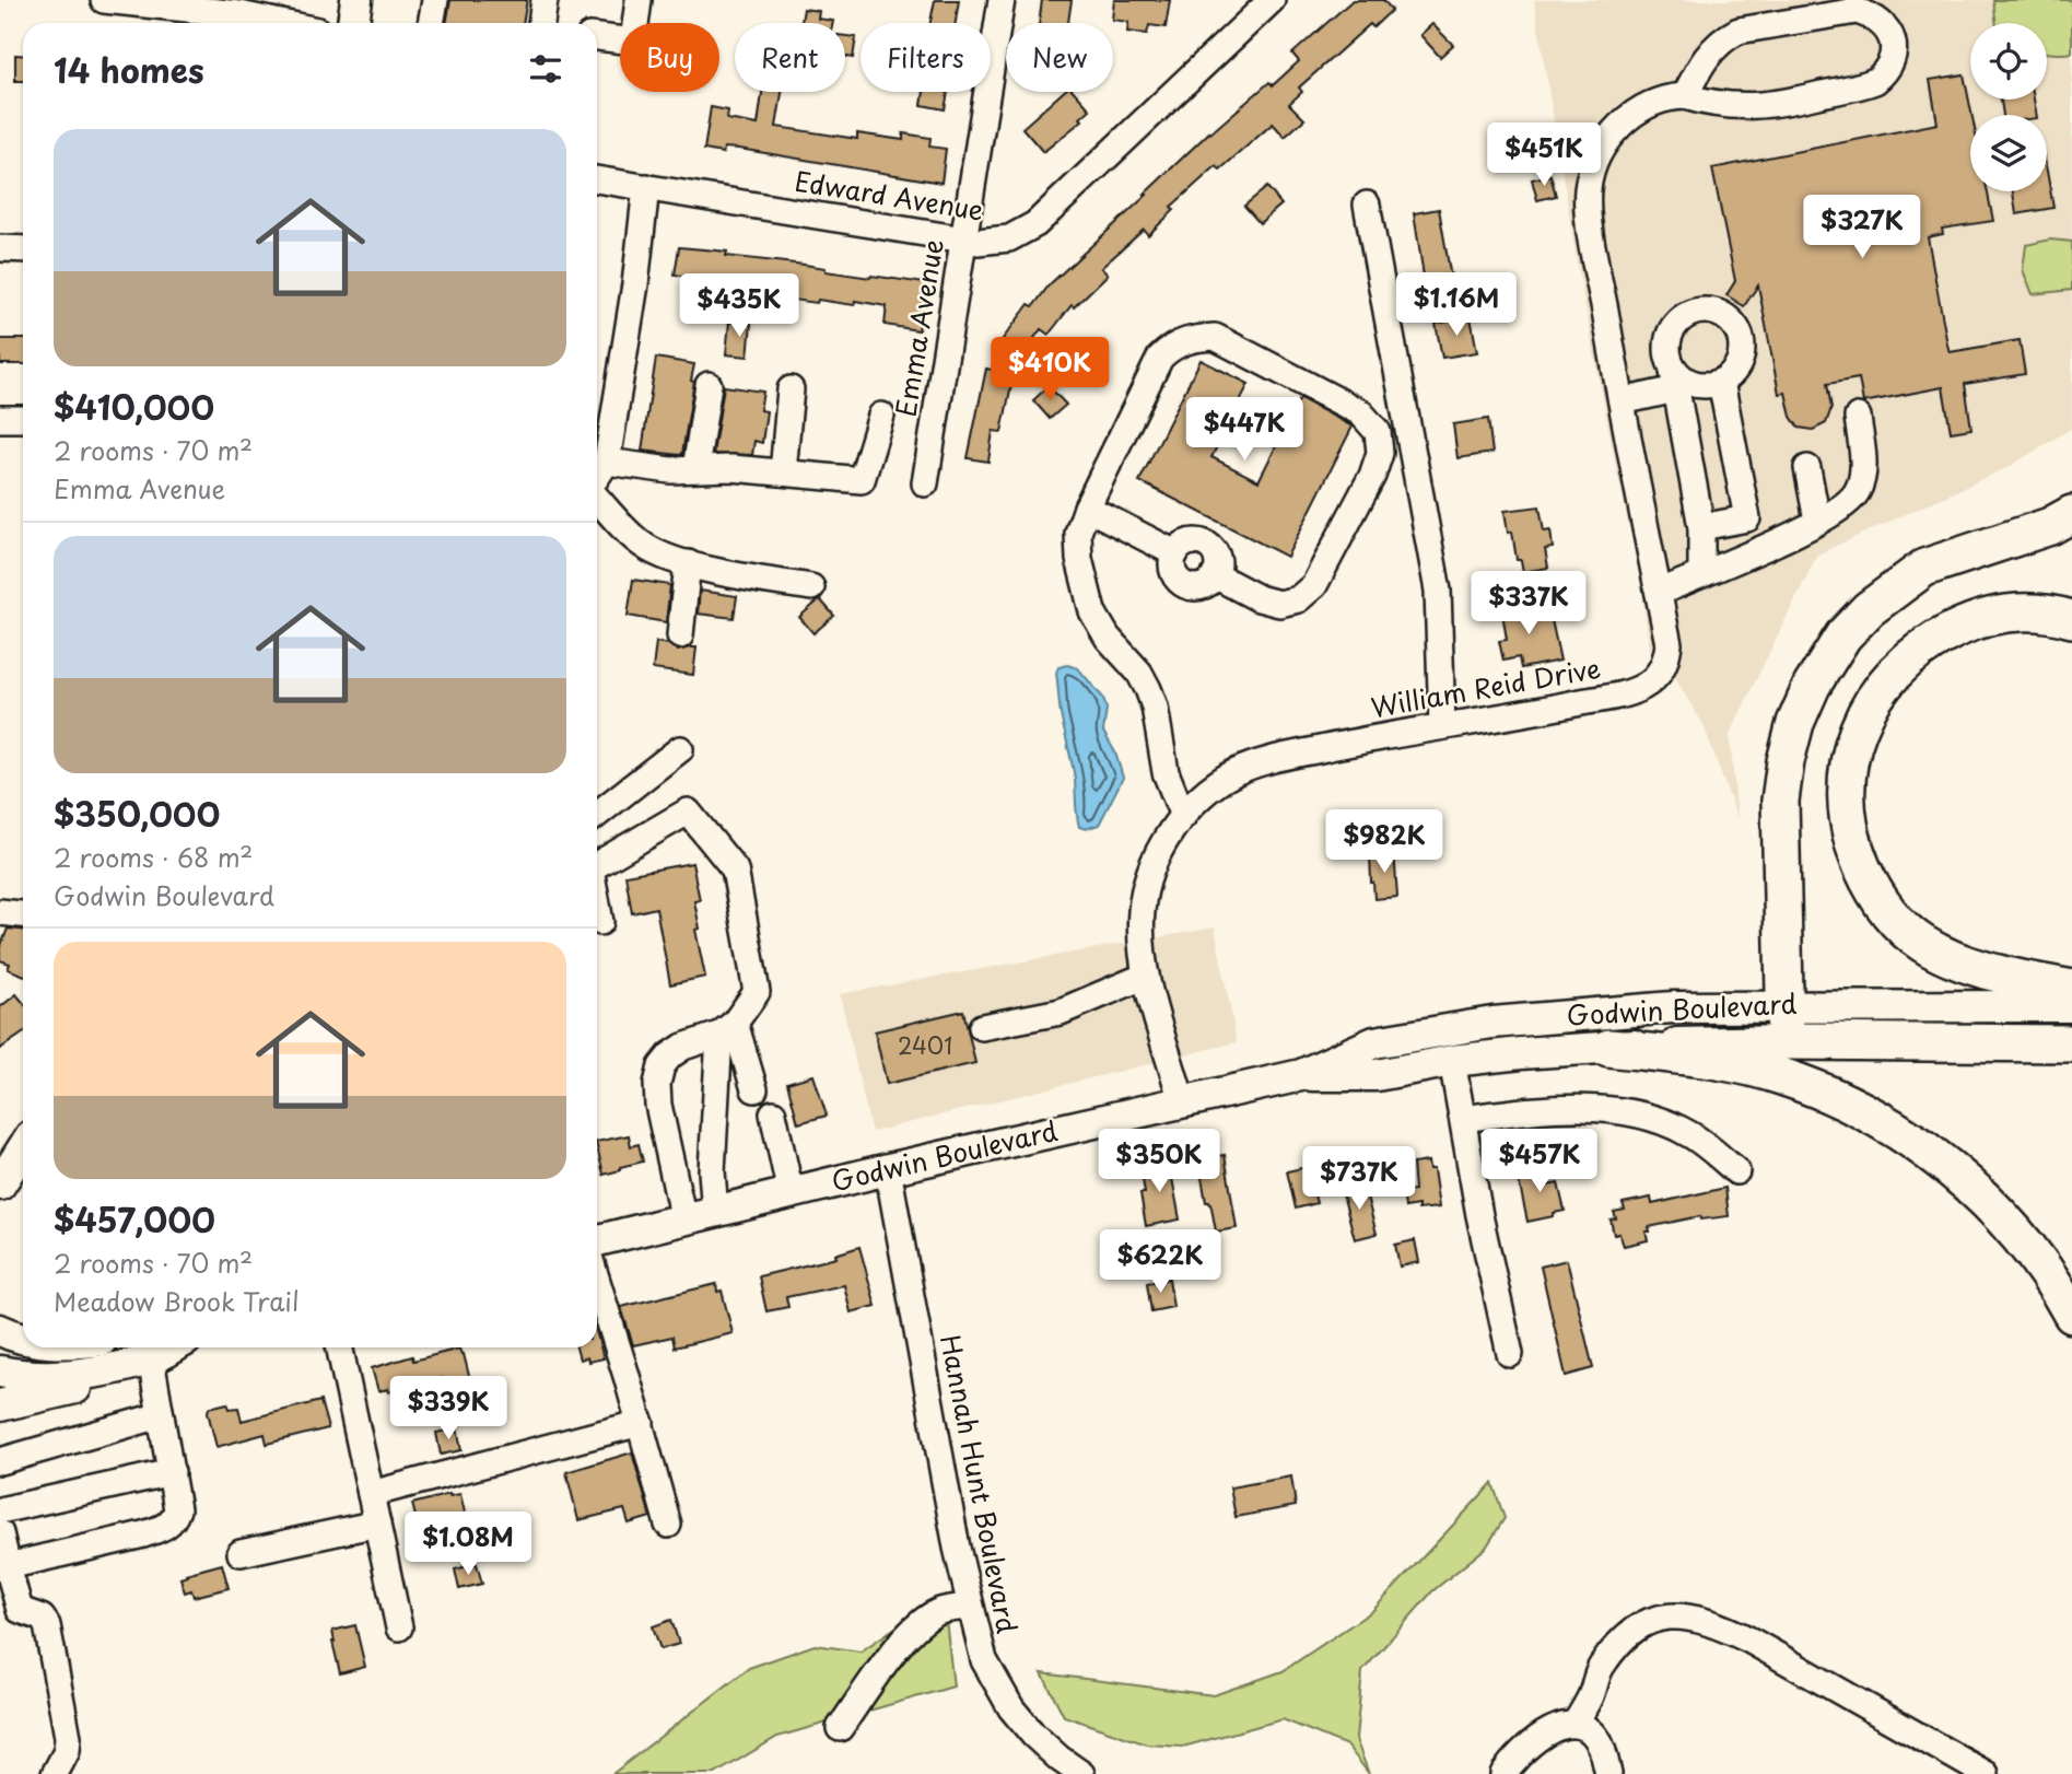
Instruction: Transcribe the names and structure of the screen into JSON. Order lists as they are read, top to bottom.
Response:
{
  "streets": {
    "highway": ["Godwin Boulevard"],
    "street": [
      "Edward Avenue",
      "Emma Avenue",
      "William Reid Drive",
      "Hannah Hunt Boulevard"
    ]
  },
  "crossings": [
    ["Edward Avenue", "Emma Avenue"],
    ["William Reid Drive", "Godwin Boulevard"],
    ["Godwin Boulevard", "Hannah Hunt Boulevard"]
  ],
  "house_numbers": ["2401"],
  "page": {
    "chip": [
      "Buy",
      "Rent",
      "Filters",
      "New"
    ],
    "heading": "14 homes",
    "list": [
      {
        "name": "$410,000",
        "note": "2 rooms · 70 m² · Emma Avenue"
      },
      {
        "name": "$350,000",
        "note": "2 rooms · 68 m² · Godwin Boulevard"
      },
      {
        "name": "$457,000",
        "note": "2 rooms · 70 m² · Meadow Brook Trail"
      }
    ],
    "price": [
      "$451K",
      "$327K",
      "$1.16M",
      "$435K",
      "$410K",
      "$447K",
      "$337K",
      "$982K",
      "$350K",
      "$457K",
      "$737K",
      "$622K",
      "$339K",
      "$1.08M"
    ]
  }
}
